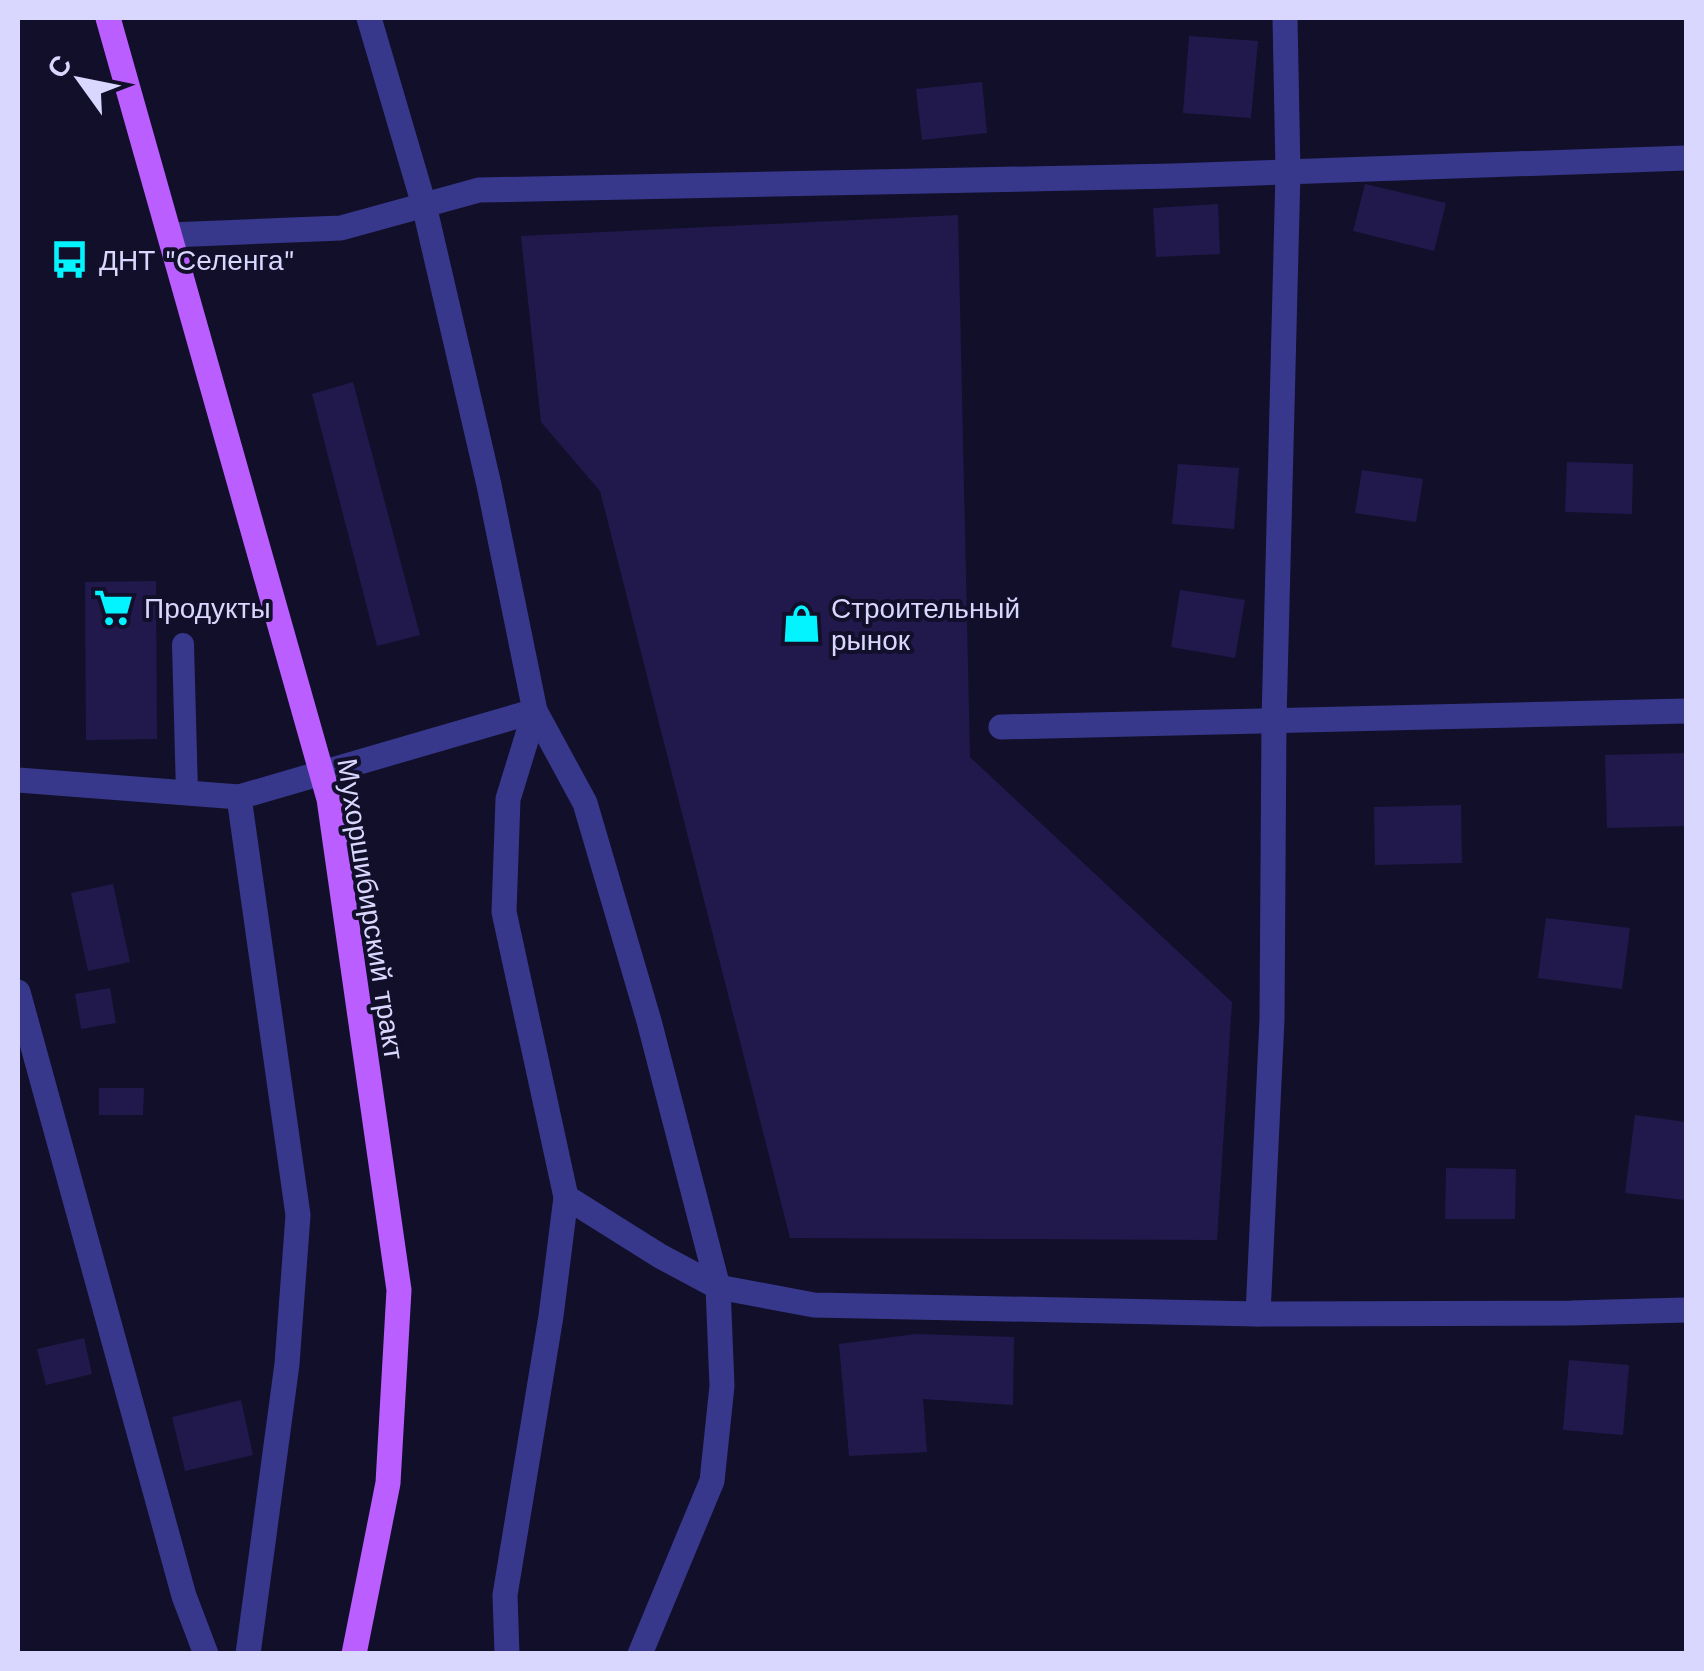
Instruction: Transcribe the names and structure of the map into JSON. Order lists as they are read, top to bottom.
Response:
{
  "streets": {
    "main road": ["Мухоршибирский тракт"]
  },
  "places": {
    "bus stop": ["ДНТ \"Селенга\""],
    "supermarket": ["Продукты"],
    "shop": ["Строительный рынок"]
  },
  "north": "top left"
}
